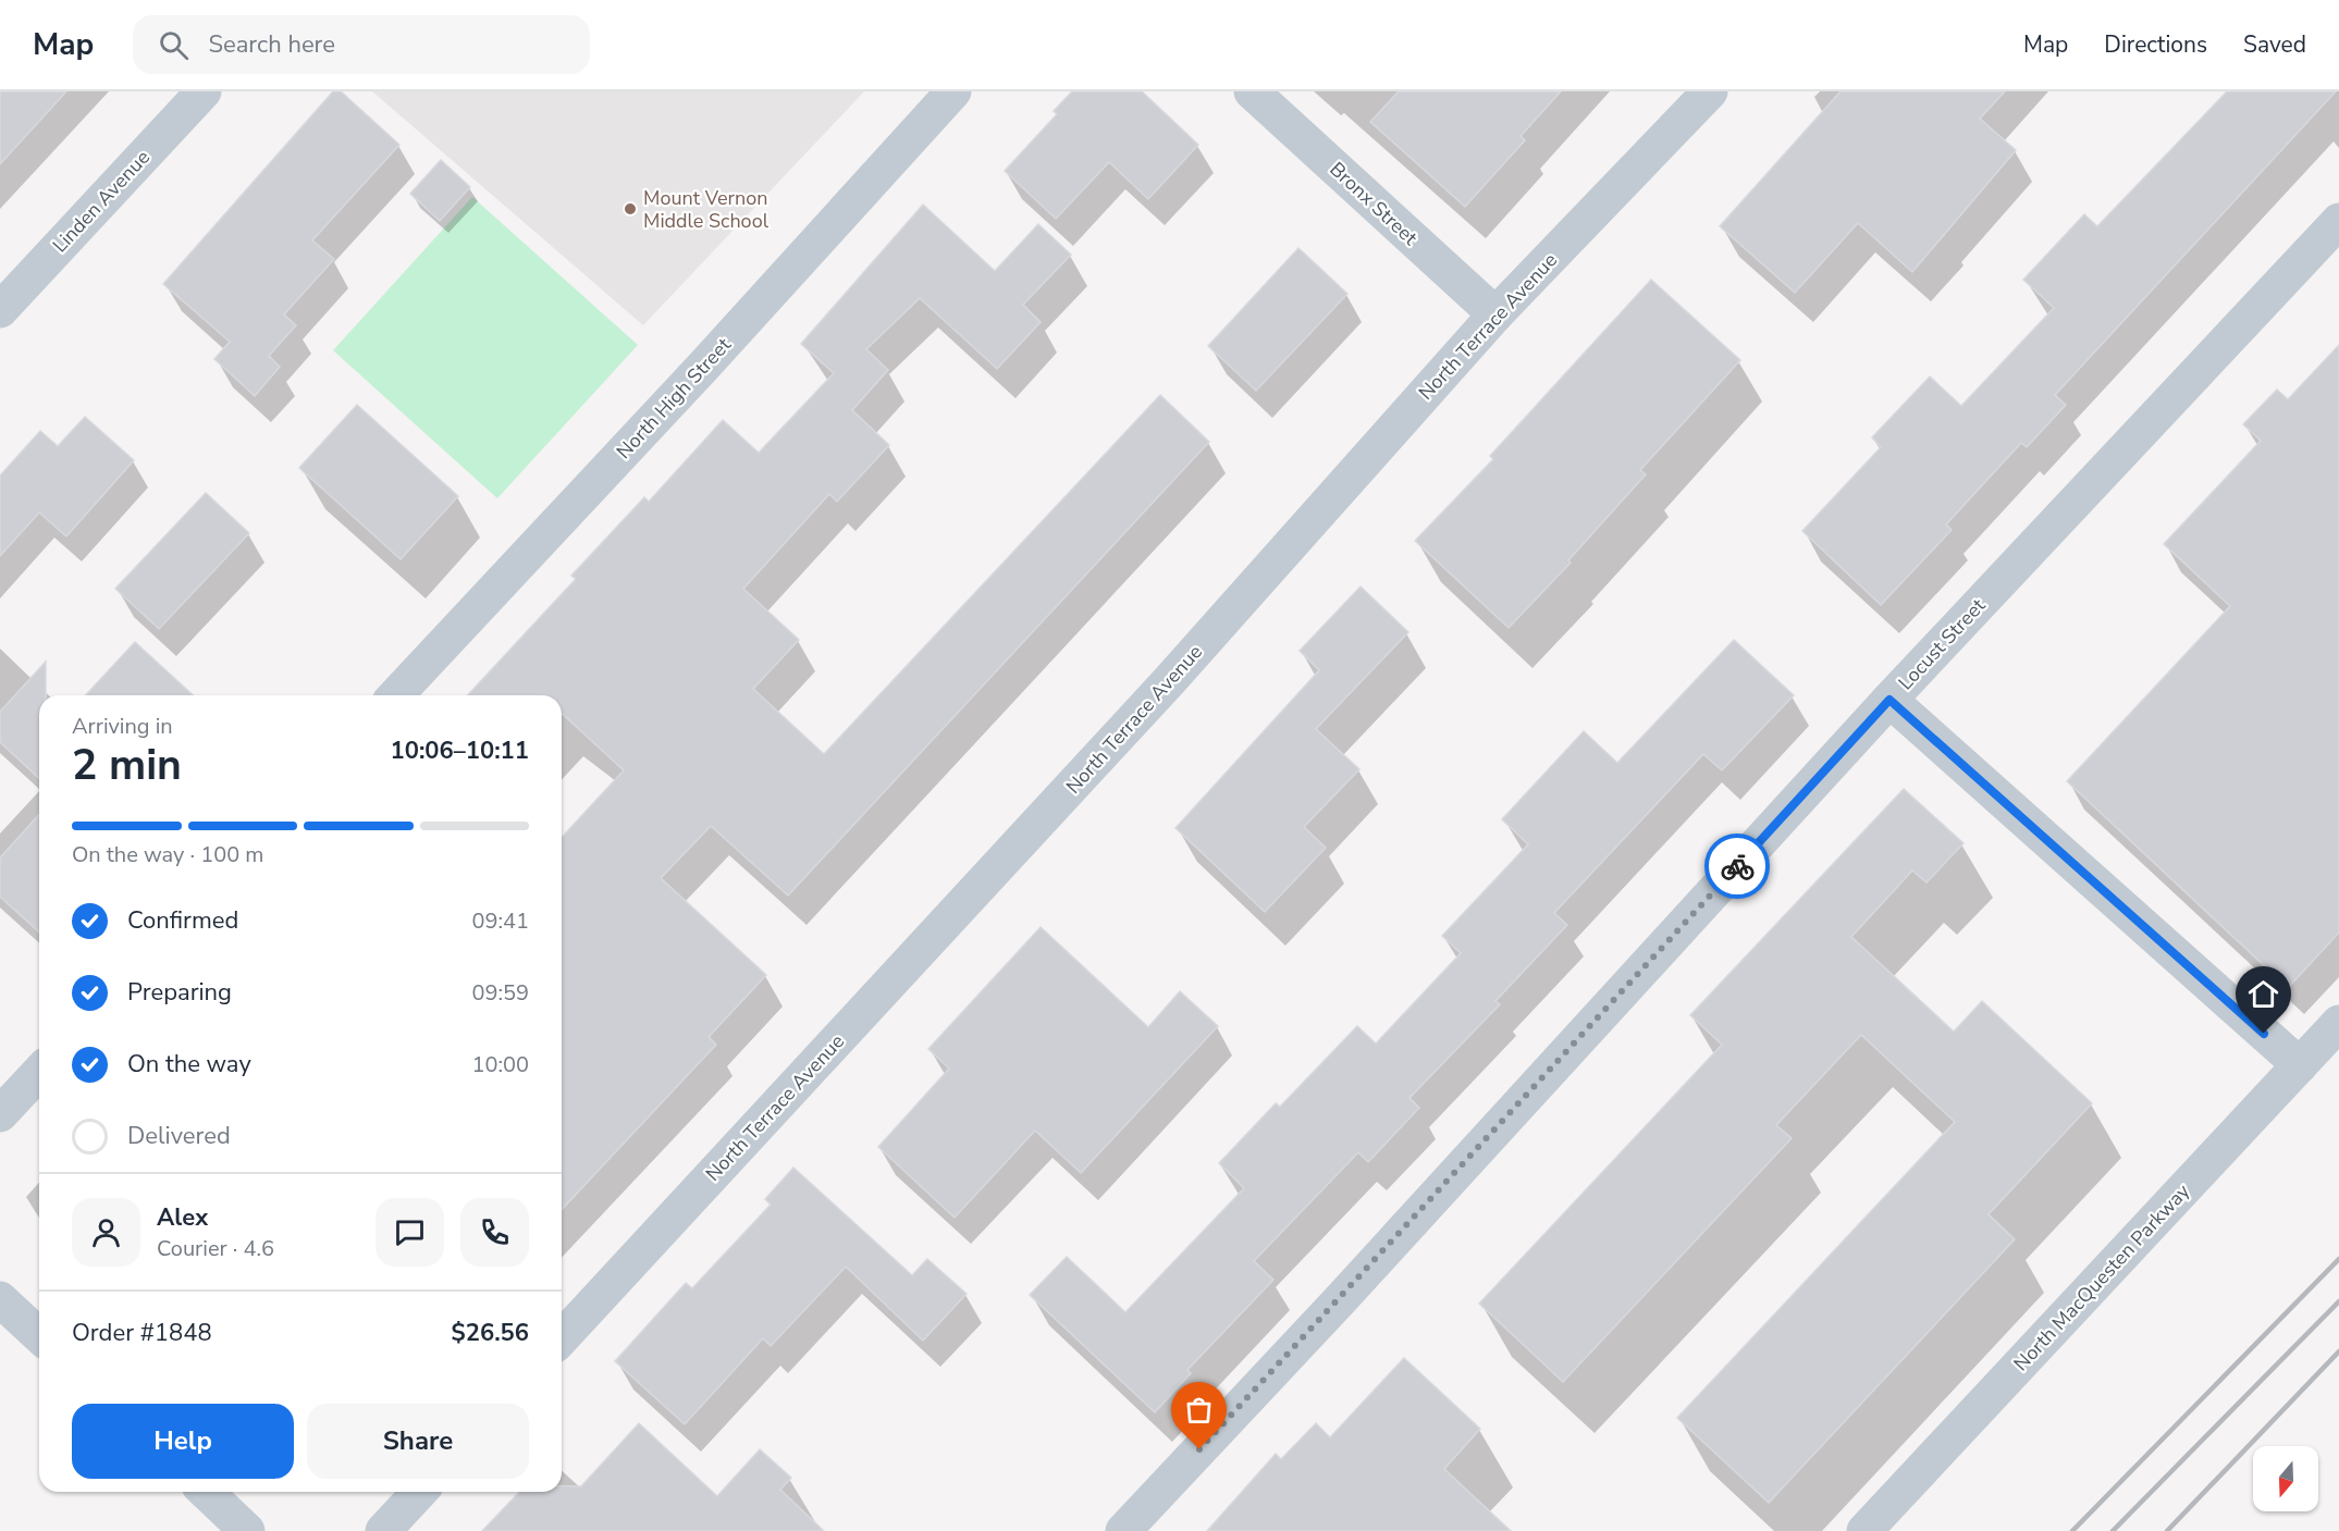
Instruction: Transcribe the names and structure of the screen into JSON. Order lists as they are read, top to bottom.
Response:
{
  "streets": {
    "street": [
      "Linden Avenue",
      "Bronx Street",
      "North Terrace Avenue",
      "North High Street",
      "Locust Street",
      "North MacQuesten Parkway"
    ]
  },
  "crossings": [
    ["Bronx Street", "North Terrace Avenue"]
  ],
  "places": ["Mount Vernon Middle School"],
  "north": "bottom",
  "page": {
    "header": "Map",
    "search": "Search here",
    "nav": ["Map", "Directions", "Saved"],
    "heading": ["2 min", "Arriving in", "10:06–10:11"],
    "panel": [
      "Alex",
      "Courier · 4.6",
      "Order #1848",
      "$26.56"
    ],
    "bar": "On the way · 100 m",
    "list": [
      ["Confirmed", "09:41"],
      ["Preparing", "09:59"],
      ["On the way", "10:00"],
      "Delivered"
    ],
    "buttons": ["Help", "Share"]
  }
}
